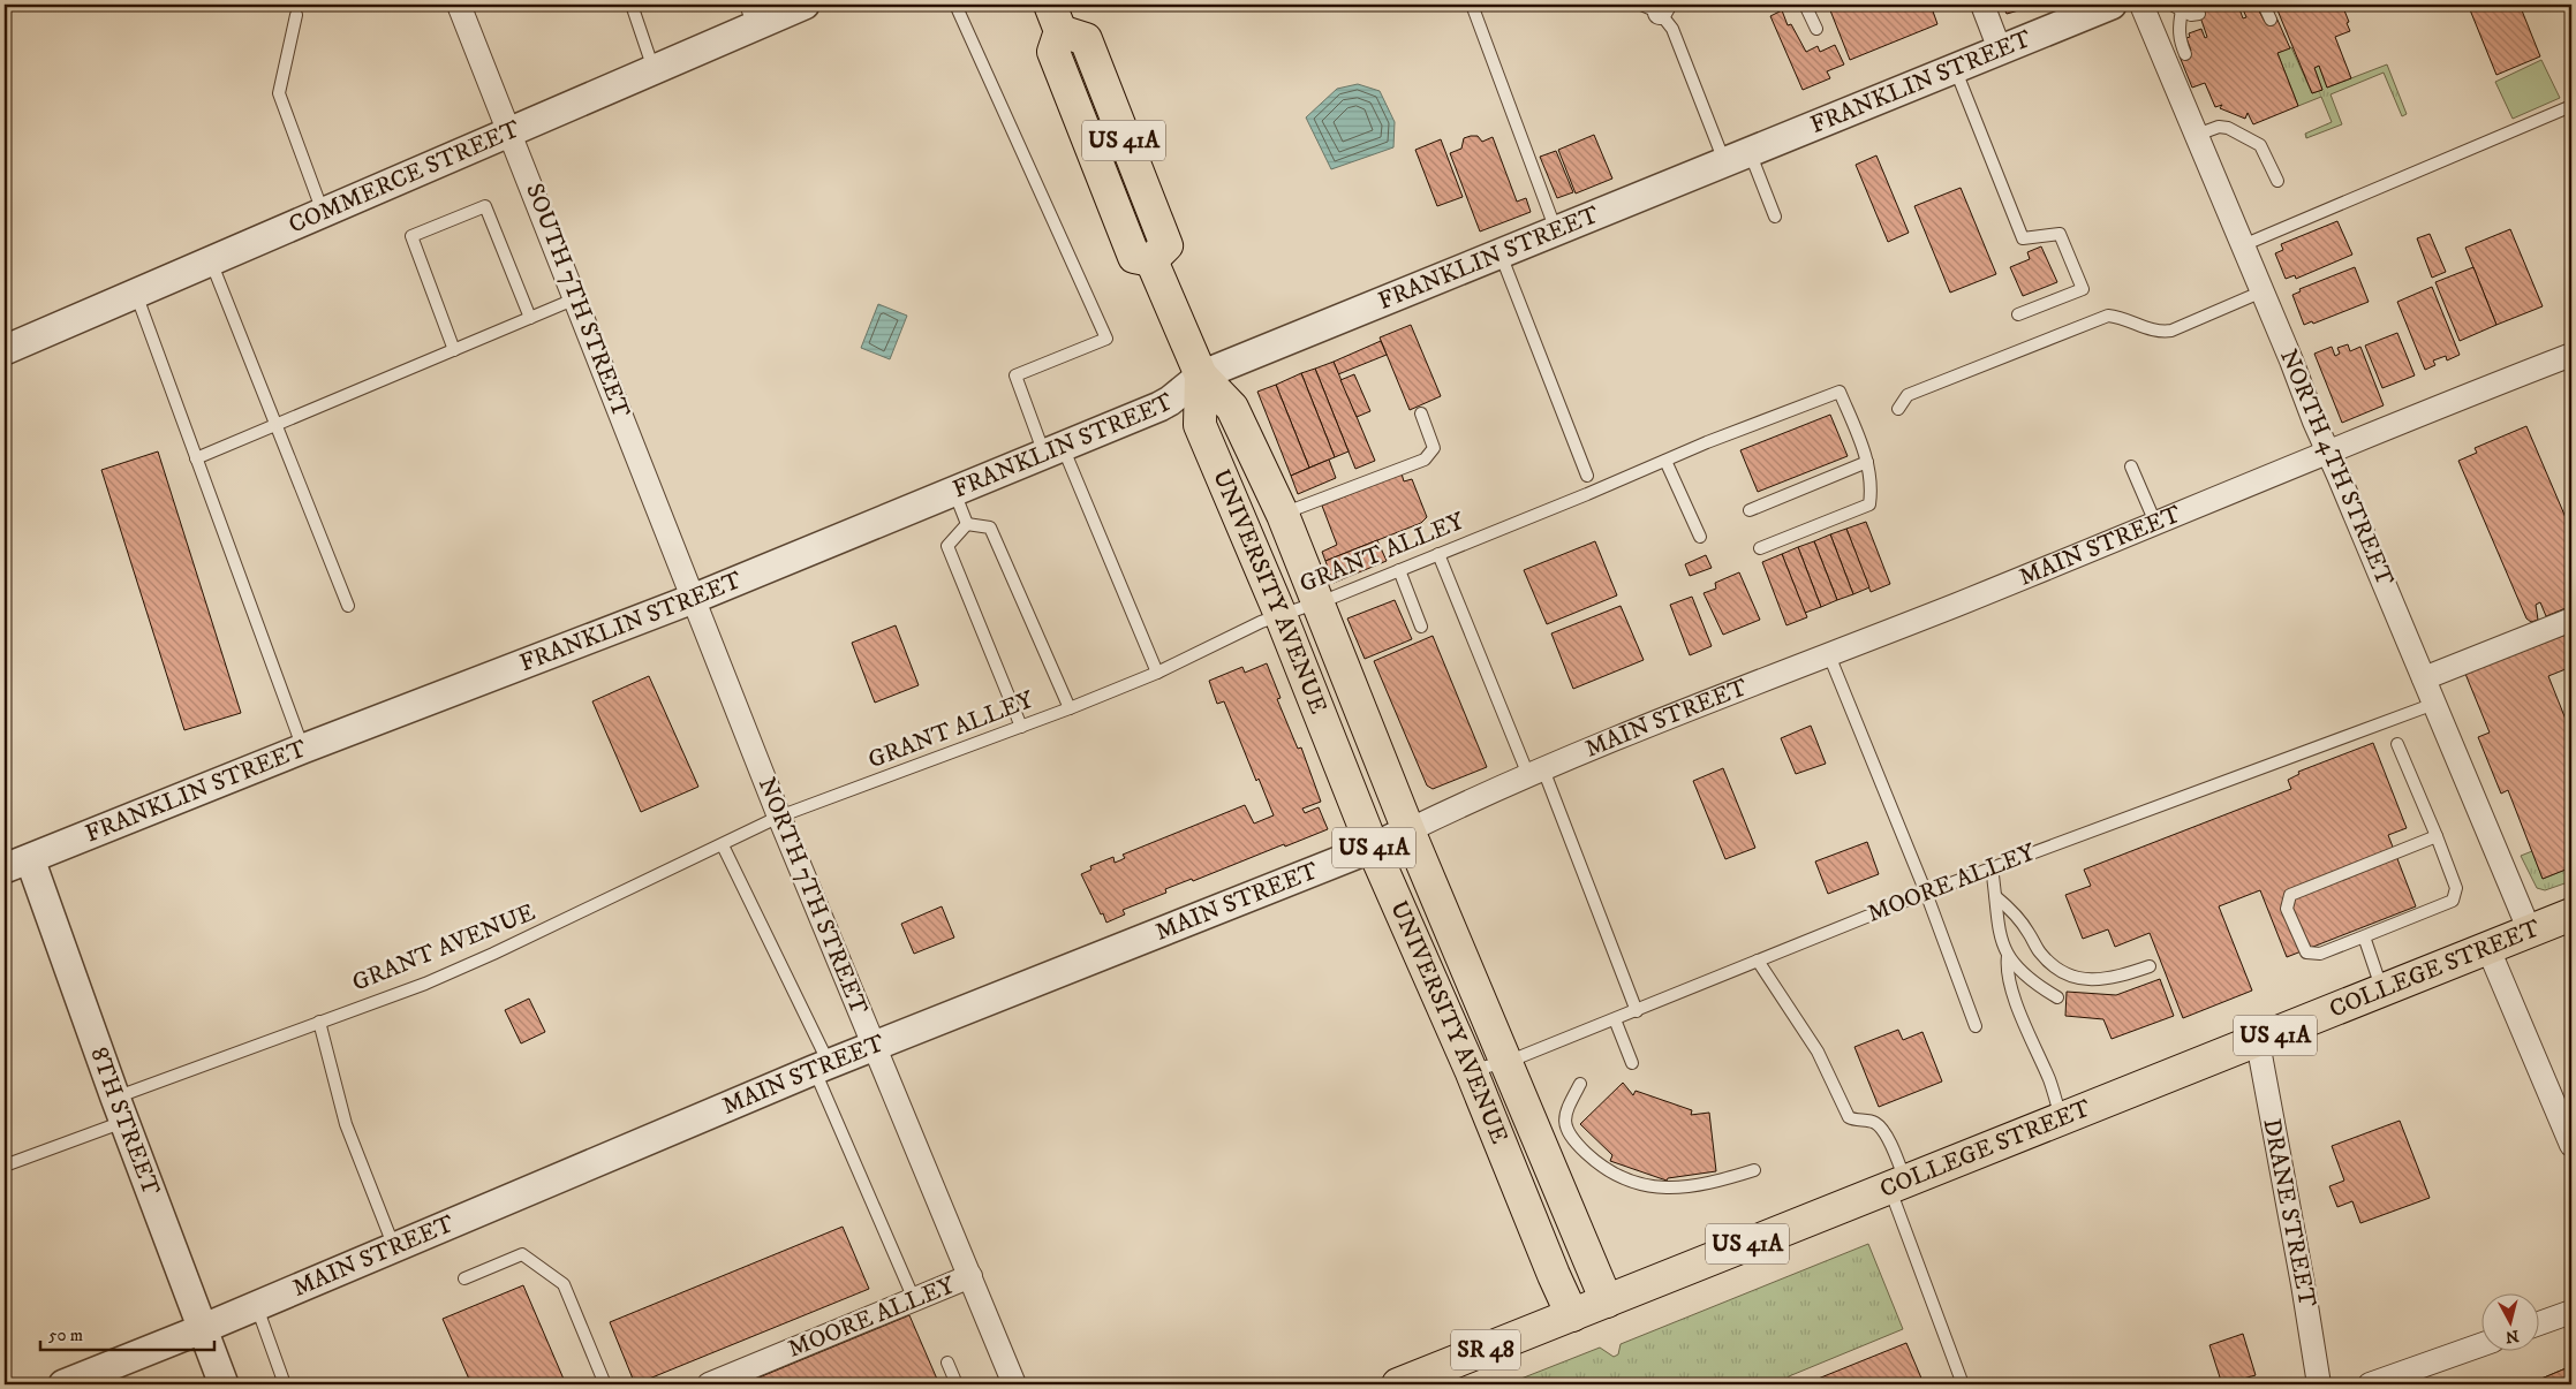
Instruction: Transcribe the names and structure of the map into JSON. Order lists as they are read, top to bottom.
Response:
{
  "streets": {
    "main road": [
      "US 41A",
      "UNIVERSITY AVENUE",
      "COLLEGE STREET",
      "SR 48"
    ],
    "street": [
      "FRANKLIN STREET",
      "COMMERCE STREET",
      "SOUTH 7TH STREET",
      "NORTH 4TH STREET",
      "MAIN STREET",
      "MOORE ALLEY",
      "NORTH 7TH STREET",
      "8TH STREET",
      "DRANE STREET"
    ],
    "lane": ["GRANT ALLEY", "GRANT AVENUE"]
  },
  "crossings": [
    ["FRANKLIN STREET", "SOUTH 7TH STREET"],
    ["FRANKLIN STREET", "UNIVERSITY AVENUE"],
    ["FRANKLIN STREET", "NORTH 7TH STREET"],
    ["FRANKLIN STREET", "8TH STREET"],
    ["COMMERCE STREET", "SOUTH 7TH STREET"],
    ["SOUTH 7TH STREET", "NORTH 7TH STREET"],
    ["NORTH 4TH STREET", "MAIN STREET"],
    ["NORTH 4TH STREET", "MOORE ALLEY"],
    ["NORTH 4TH STREET", "COLLEGE STREET"],
    ["MAIN STREET", "UNIVERSITY AVENUE"],
    ["MAIN STREET", "NORTH 7TH STREET"],
    ["MAIN STREET", "8TH STREET"],
    ["GRANT ALLEY", "UNIVERSITY AVENUE"],
    ["GRANT ALLEY", "NORTH 7TH STREET"],
    ["GRANT ALLEY", "GRANT AVENUE"],
    ["UNIVERSITY AVENUE", "MOORE ALLEY"],
    ["UNIVERSITY AVENUE", "COLLEGE STREET"],
    ["MOORE ALLEY", "NORTH 7TH STREET"],
    ["NORTH 7TH STREET", "GRANT AVENUE"],
    ["GRANT AVENUE", "8TH STREET"],
    ["COLLEGE STREET", "DRANE STREET"]
  ],
  "scale_bar": "50 m",
  "north": "bottom"
}
